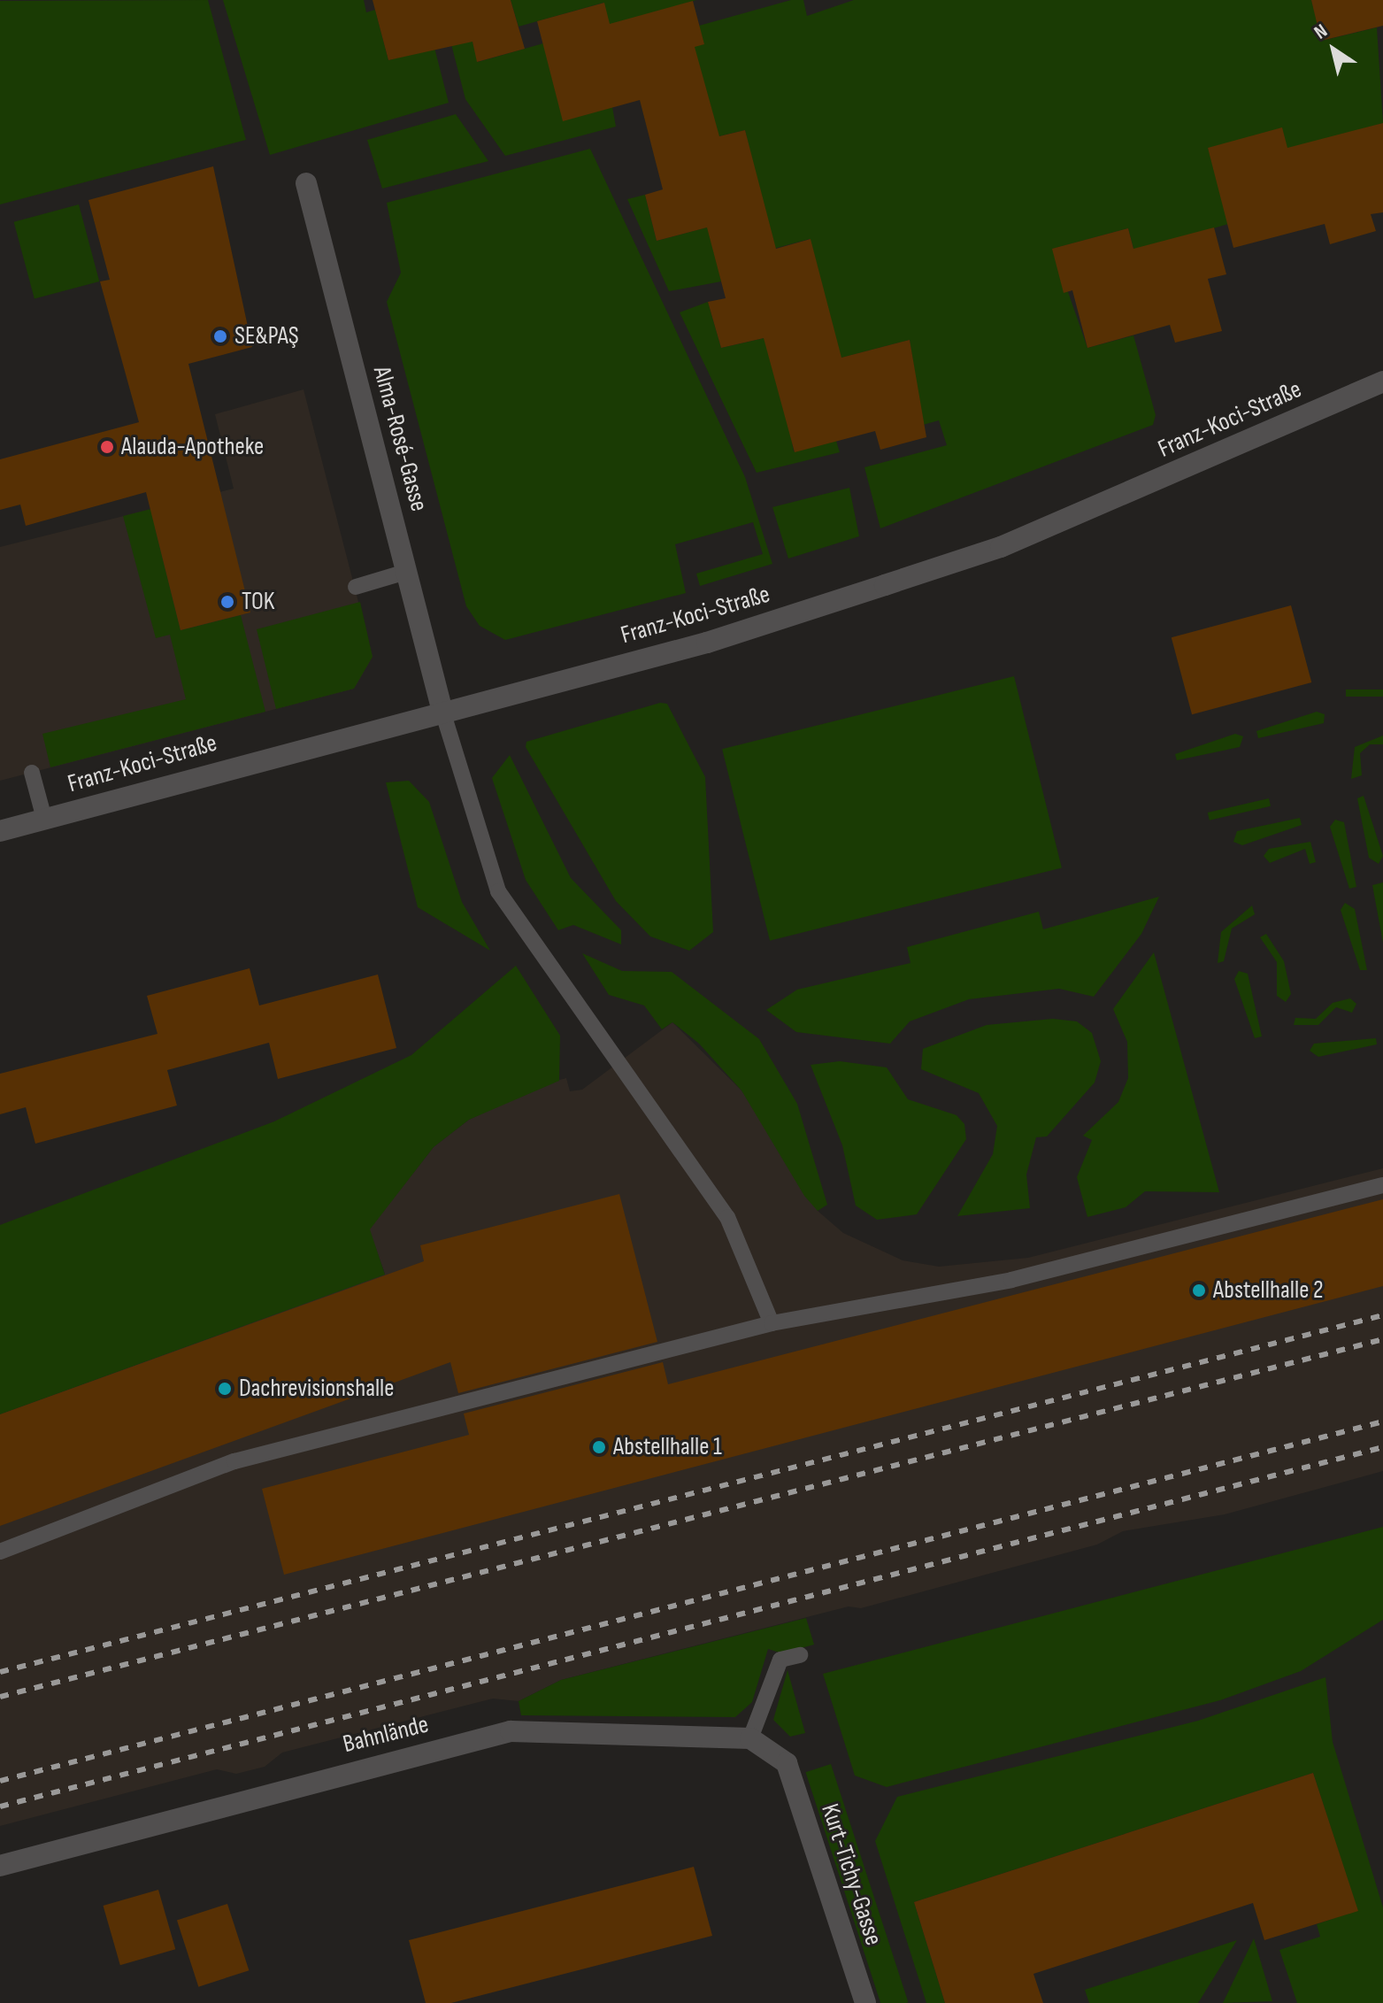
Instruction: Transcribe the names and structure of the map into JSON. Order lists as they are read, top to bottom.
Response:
{
  "streets": {
    "street": [
      "Franz-Koci-Straße",
      "Alma-Rosé-Gasse",
      "Bahnlände",
      "Kurt-Tichy-Gasse"
    ]
  },
  "crossings": [
    ["Franz-Koci-Straße", "Alma-Rosé-Gasse"],
    ["Bahnlände", "Kurt-Tichy-Gasse"]
  ],
  "places": [
    "SE&PAŞ",
    "Alauda-Apotheke",
    "TOK",
    "Abstellhalle 2",
    "Dachrevisionshalle",
    "Abstellhalle 1"
  ],
  "north": "top left"
}
